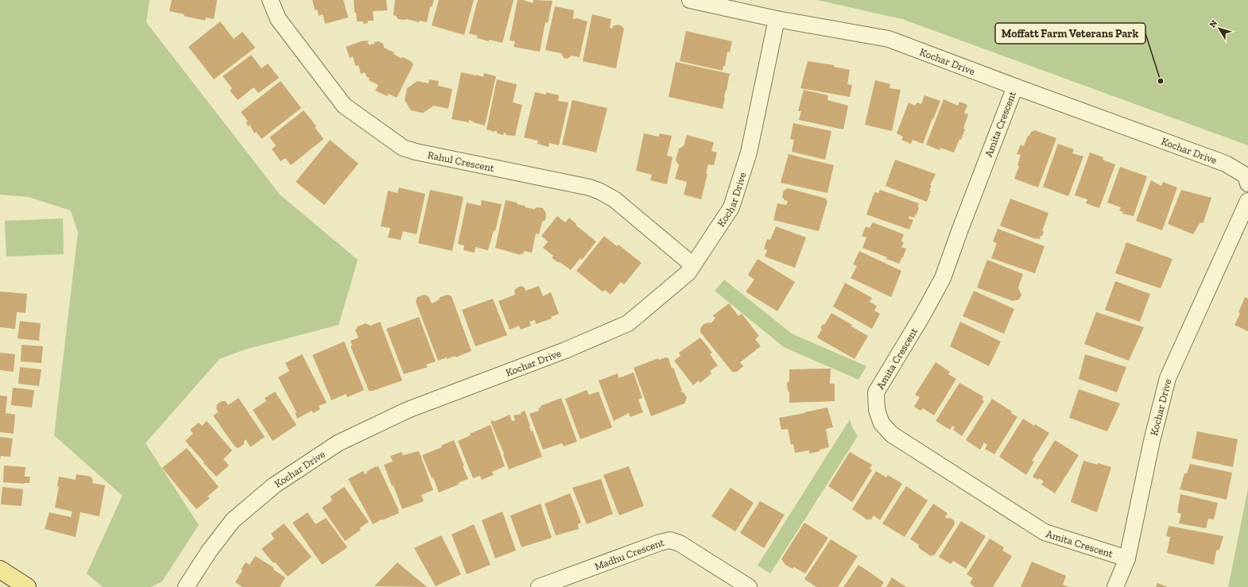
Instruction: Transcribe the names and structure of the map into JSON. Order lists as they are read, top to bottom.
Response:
{
  "streets": {
    "street": [
      "Kochar Drive",
      "Amita Crescent",
      "Rahul Crescent",
      "Madhu Crescent"
    ]
  },
  "crossings": [
    ["Kochar Drive", "Amita Crescent"],
    ["Kochar Drive", "Rahul Crescent"]
  ],
  "places": ["Moffatt Farm Veterans Park"],
  "north": "top left"
}
